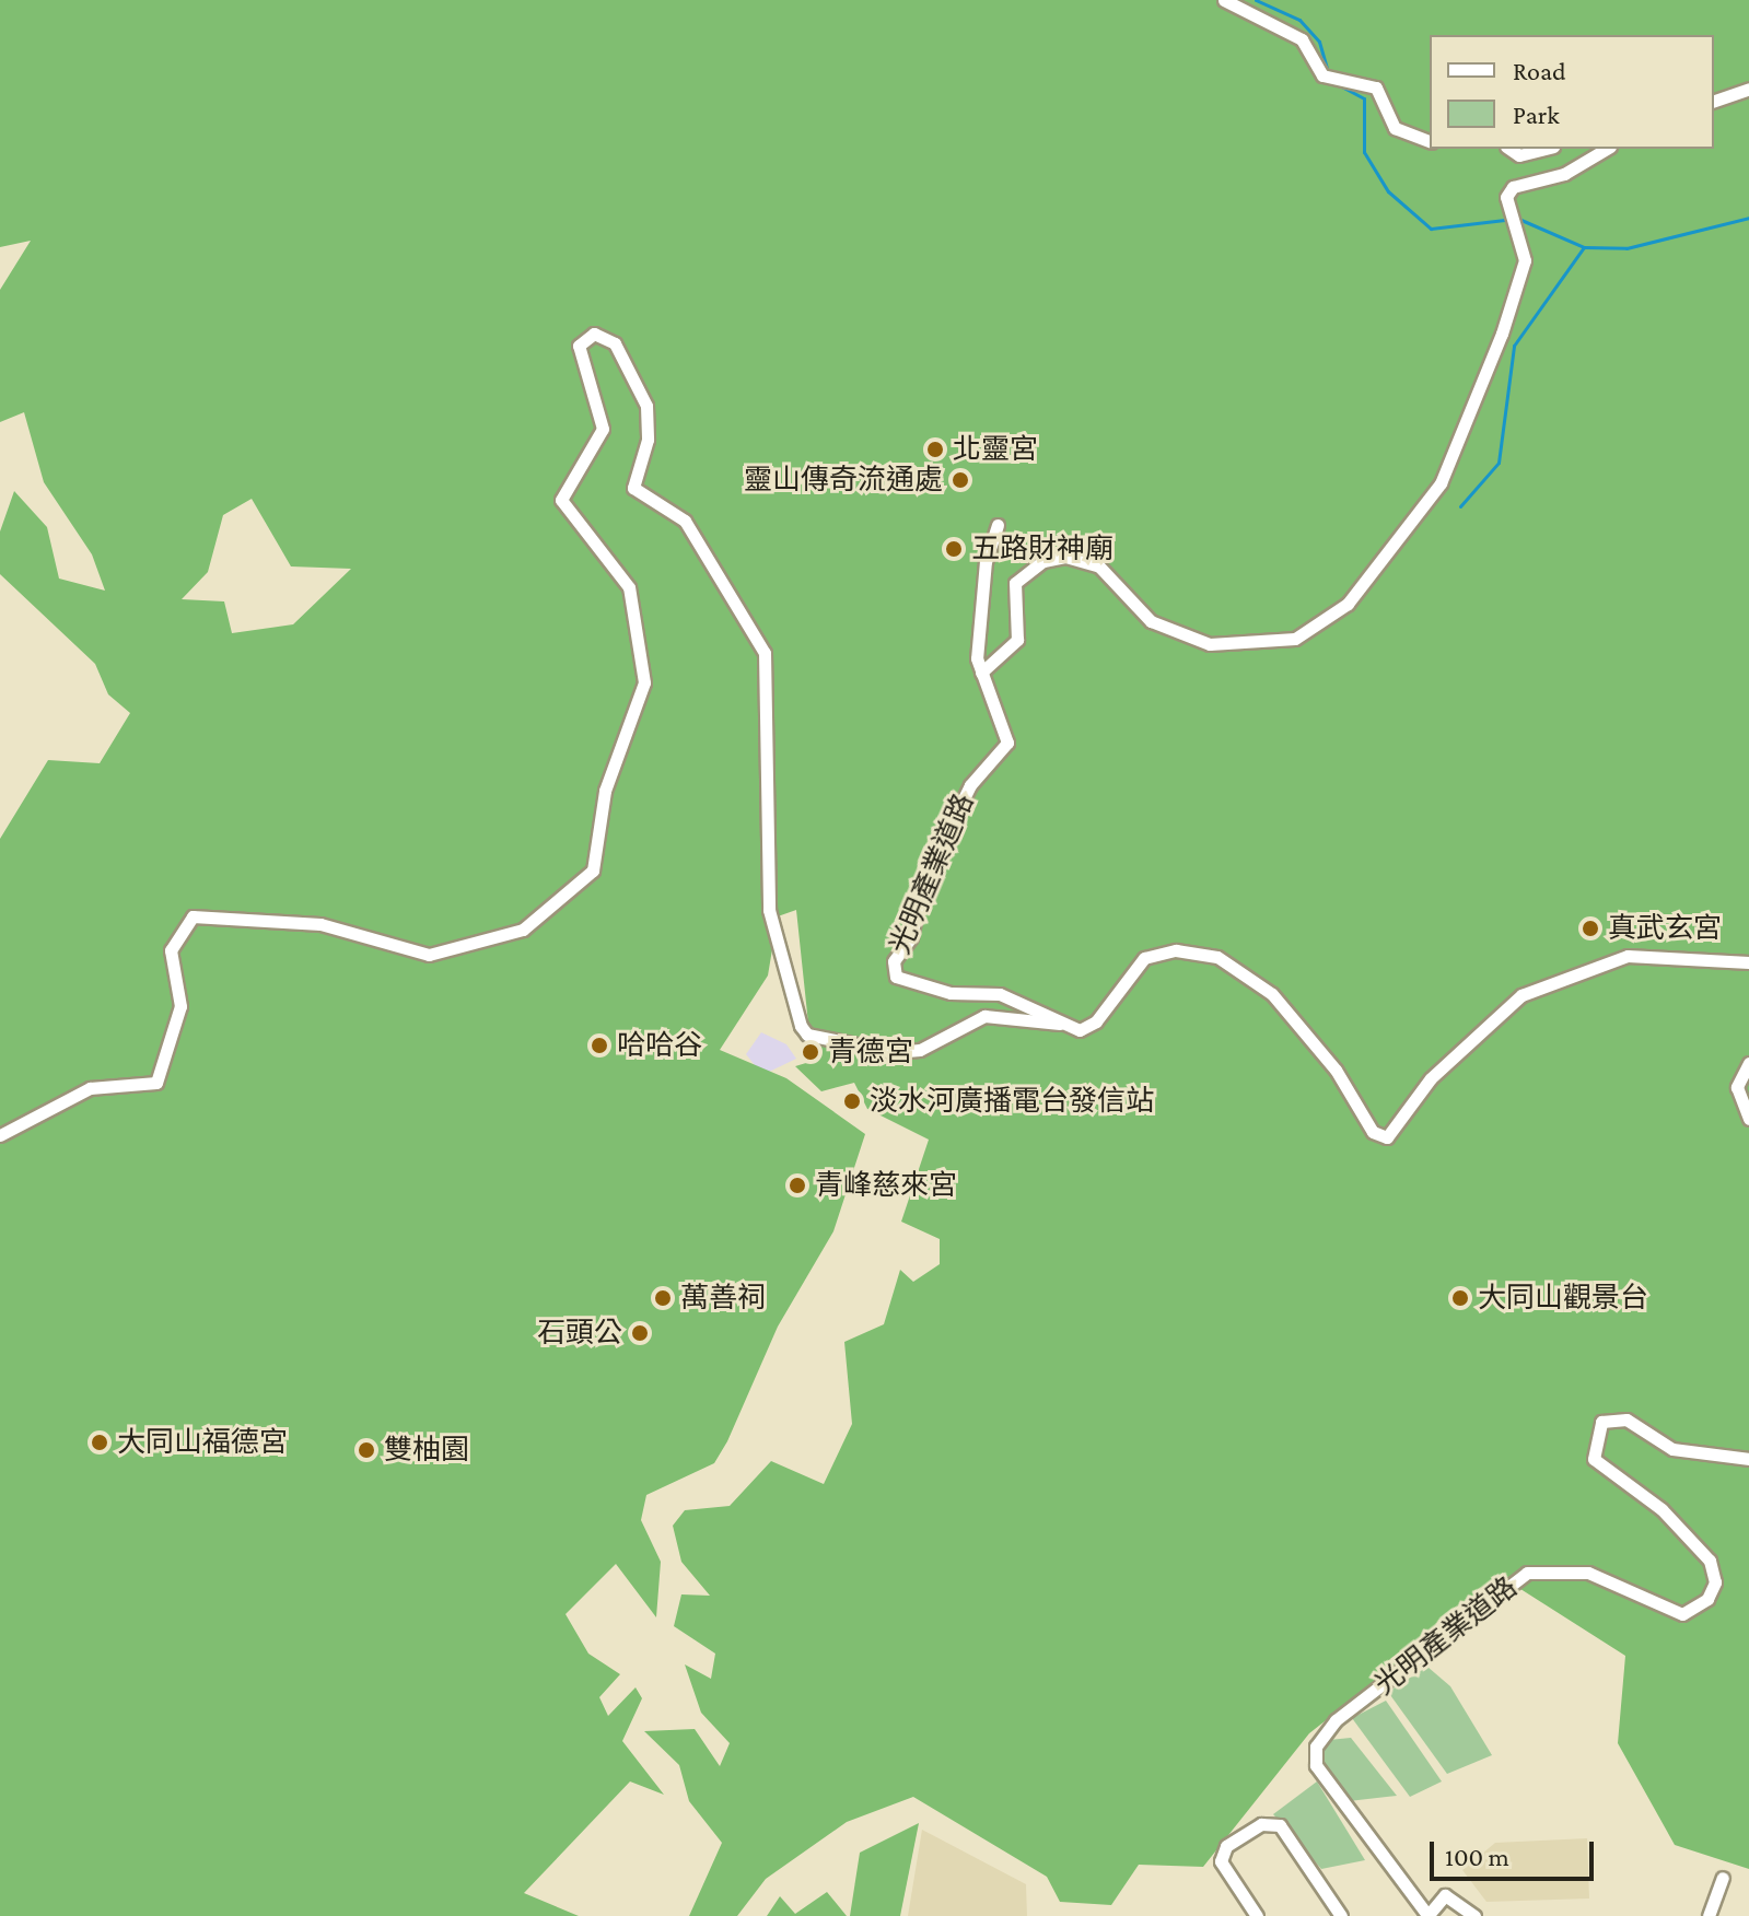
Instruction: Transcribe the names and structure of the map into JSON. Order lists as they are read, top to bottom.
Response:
{
  "streets": {
    "street": ["光明產業道路"]
  },
  "places": [
    "北靈宮",
    "靈山傳奇流通處",
    "五路財神廟",
    "真武玄宮",
    "哈哈谷",
    "青德宮",
    "淡水河廣播電台發信站",
    "青峰慈來宮",
    "萬善祠",
    "大同山觀景台",
    "石頭公",
    "大同山福德宮",
    "雙柚園"
  ],
  "legend": ["Road", "Park"],
  "scale_bar": "100 m"
}
